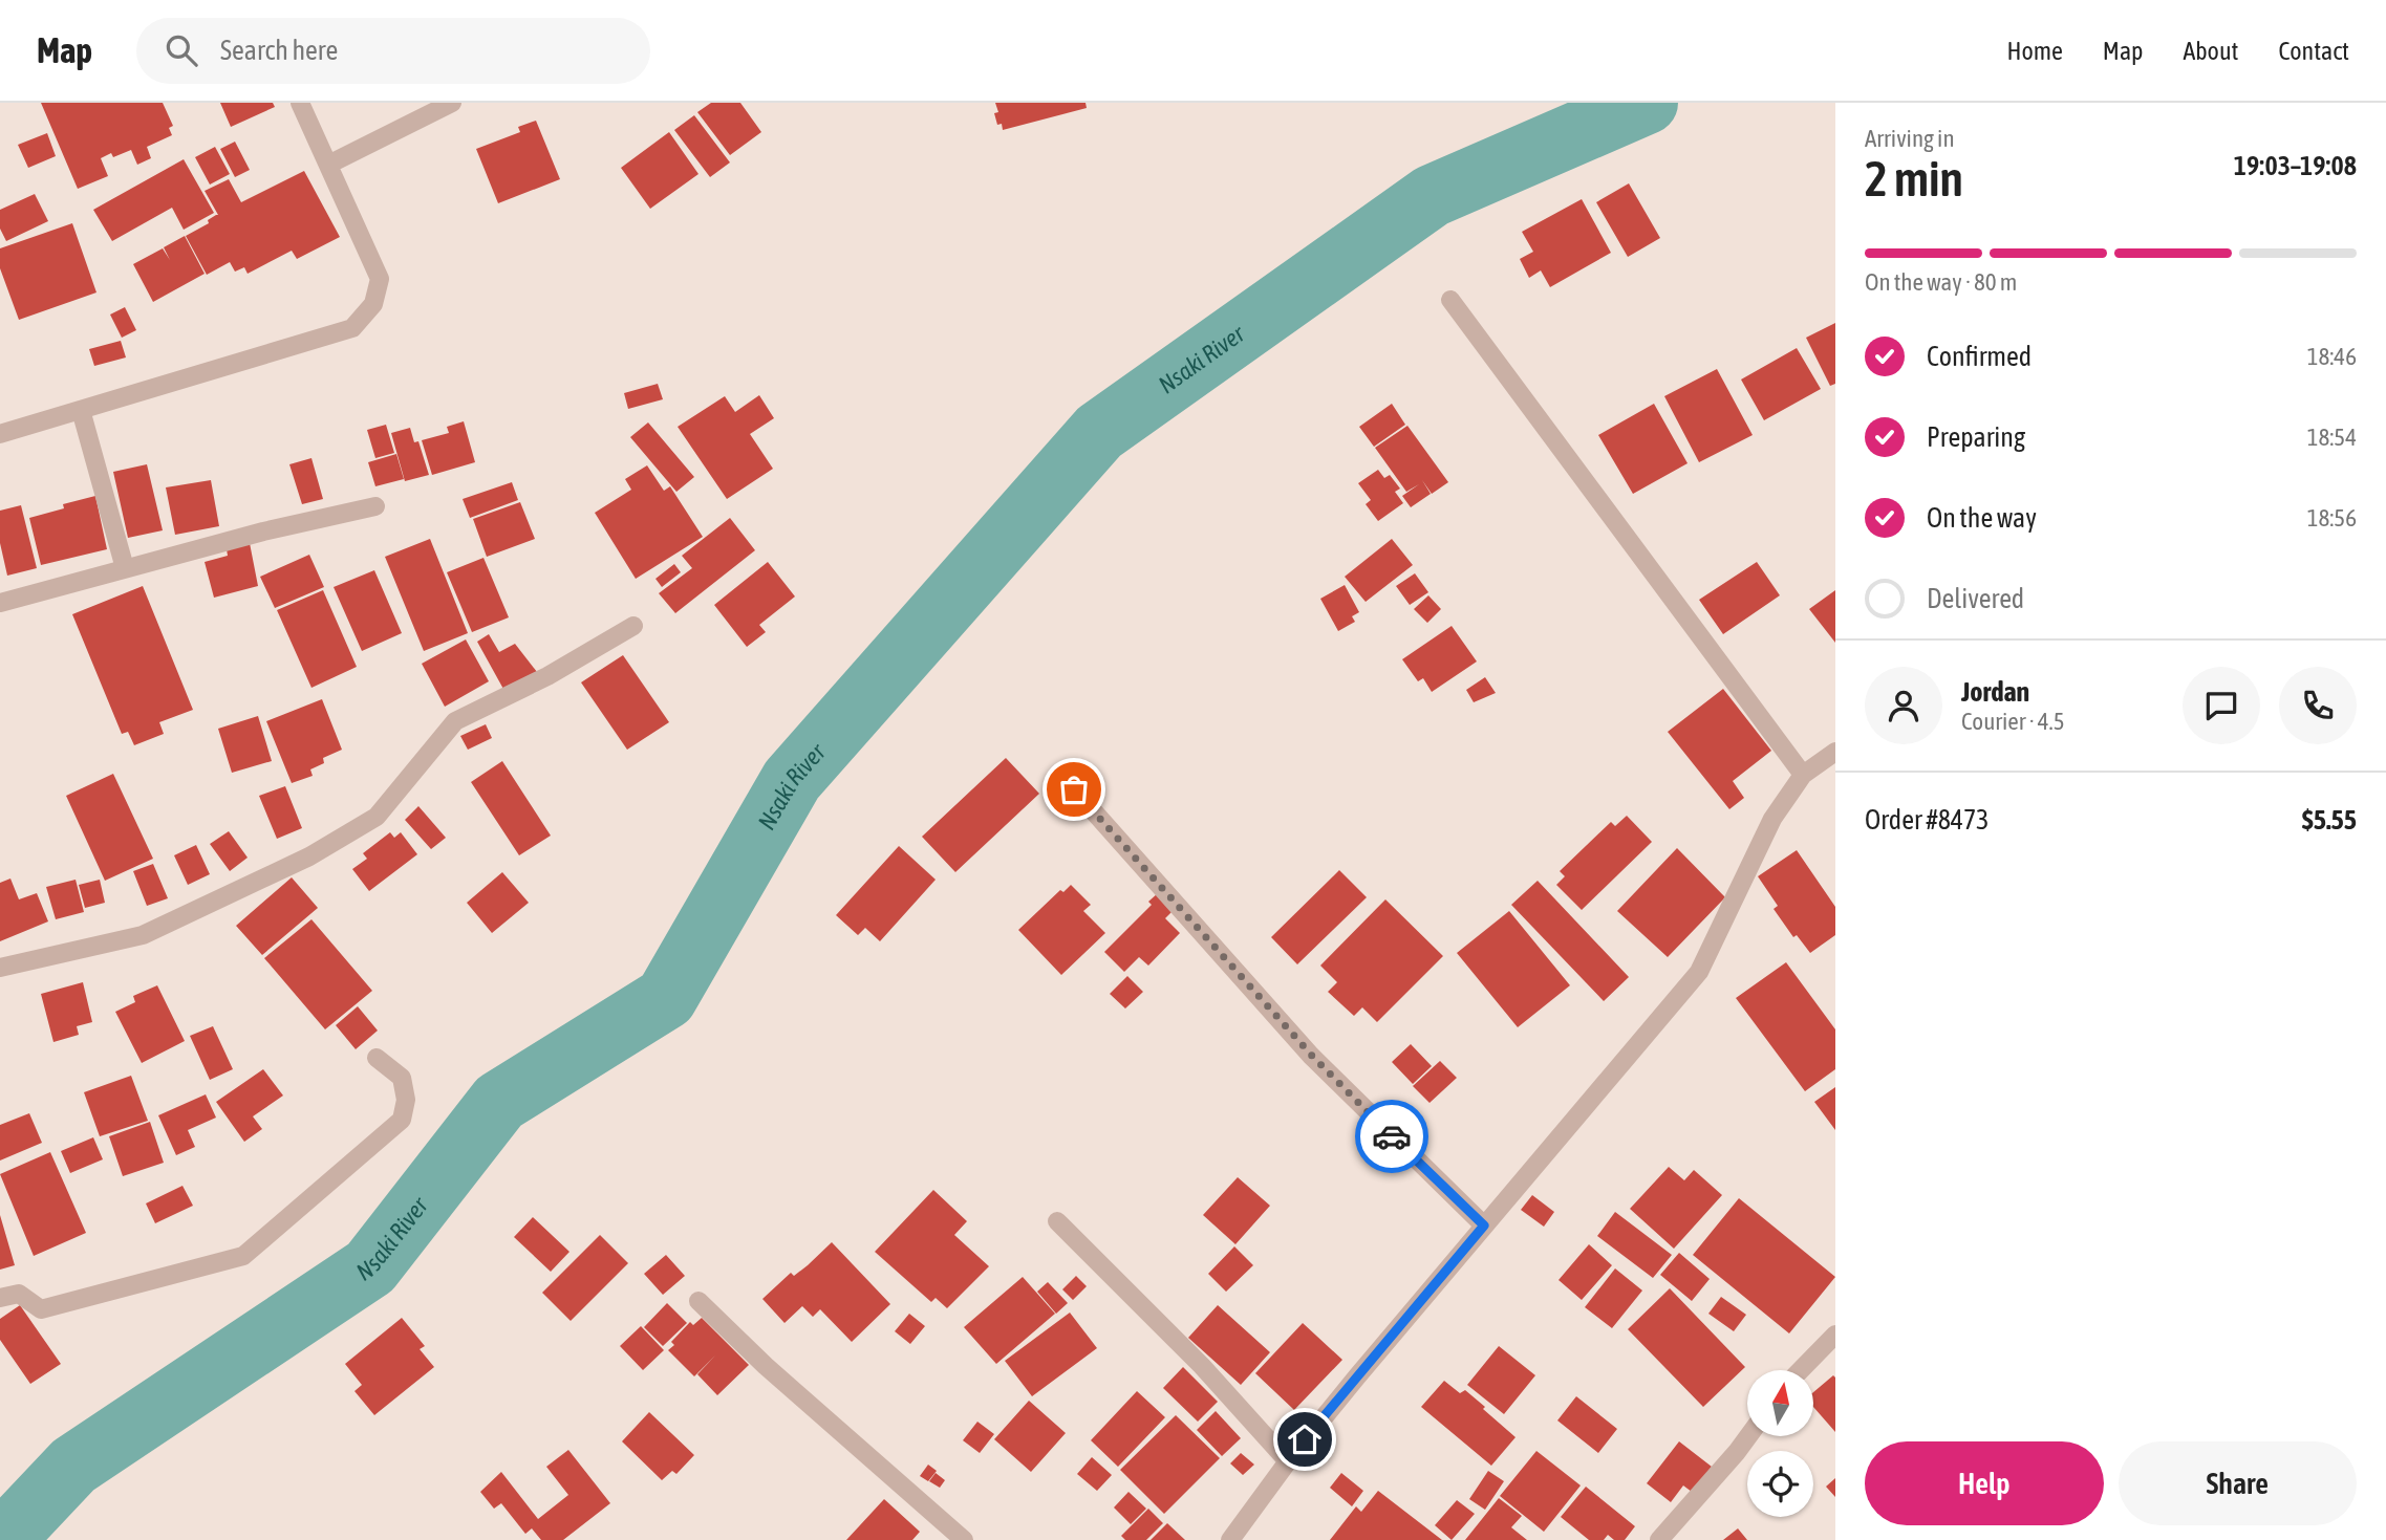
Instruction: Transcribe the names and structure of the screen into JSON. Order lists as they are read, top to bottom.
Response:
{
  "water": ["Nsaki River"],
  "north": "top",
  "page": {
    "header": "Map",
    "search": "Search here",
    "nav": [
      "Home",
      "Map",
      "About",
      "Contact"
    ],
    "heading": ["2 min", "Arriving in", "19:03–19:08"],
    "panel": [
      "Jordan",
      "Courier · 4.5",
      "Order #8473",
      "$5.55"
    ],
    "bar": "On the way · 80 m",
    "list": [
      ["Confirmed", "18:46"],
      ["Preparing", "18:54"],
      ["On the way", "18:56"],
      "Delivered"
    ],
    "buttons": ["Help", "Share"]
  }
}
